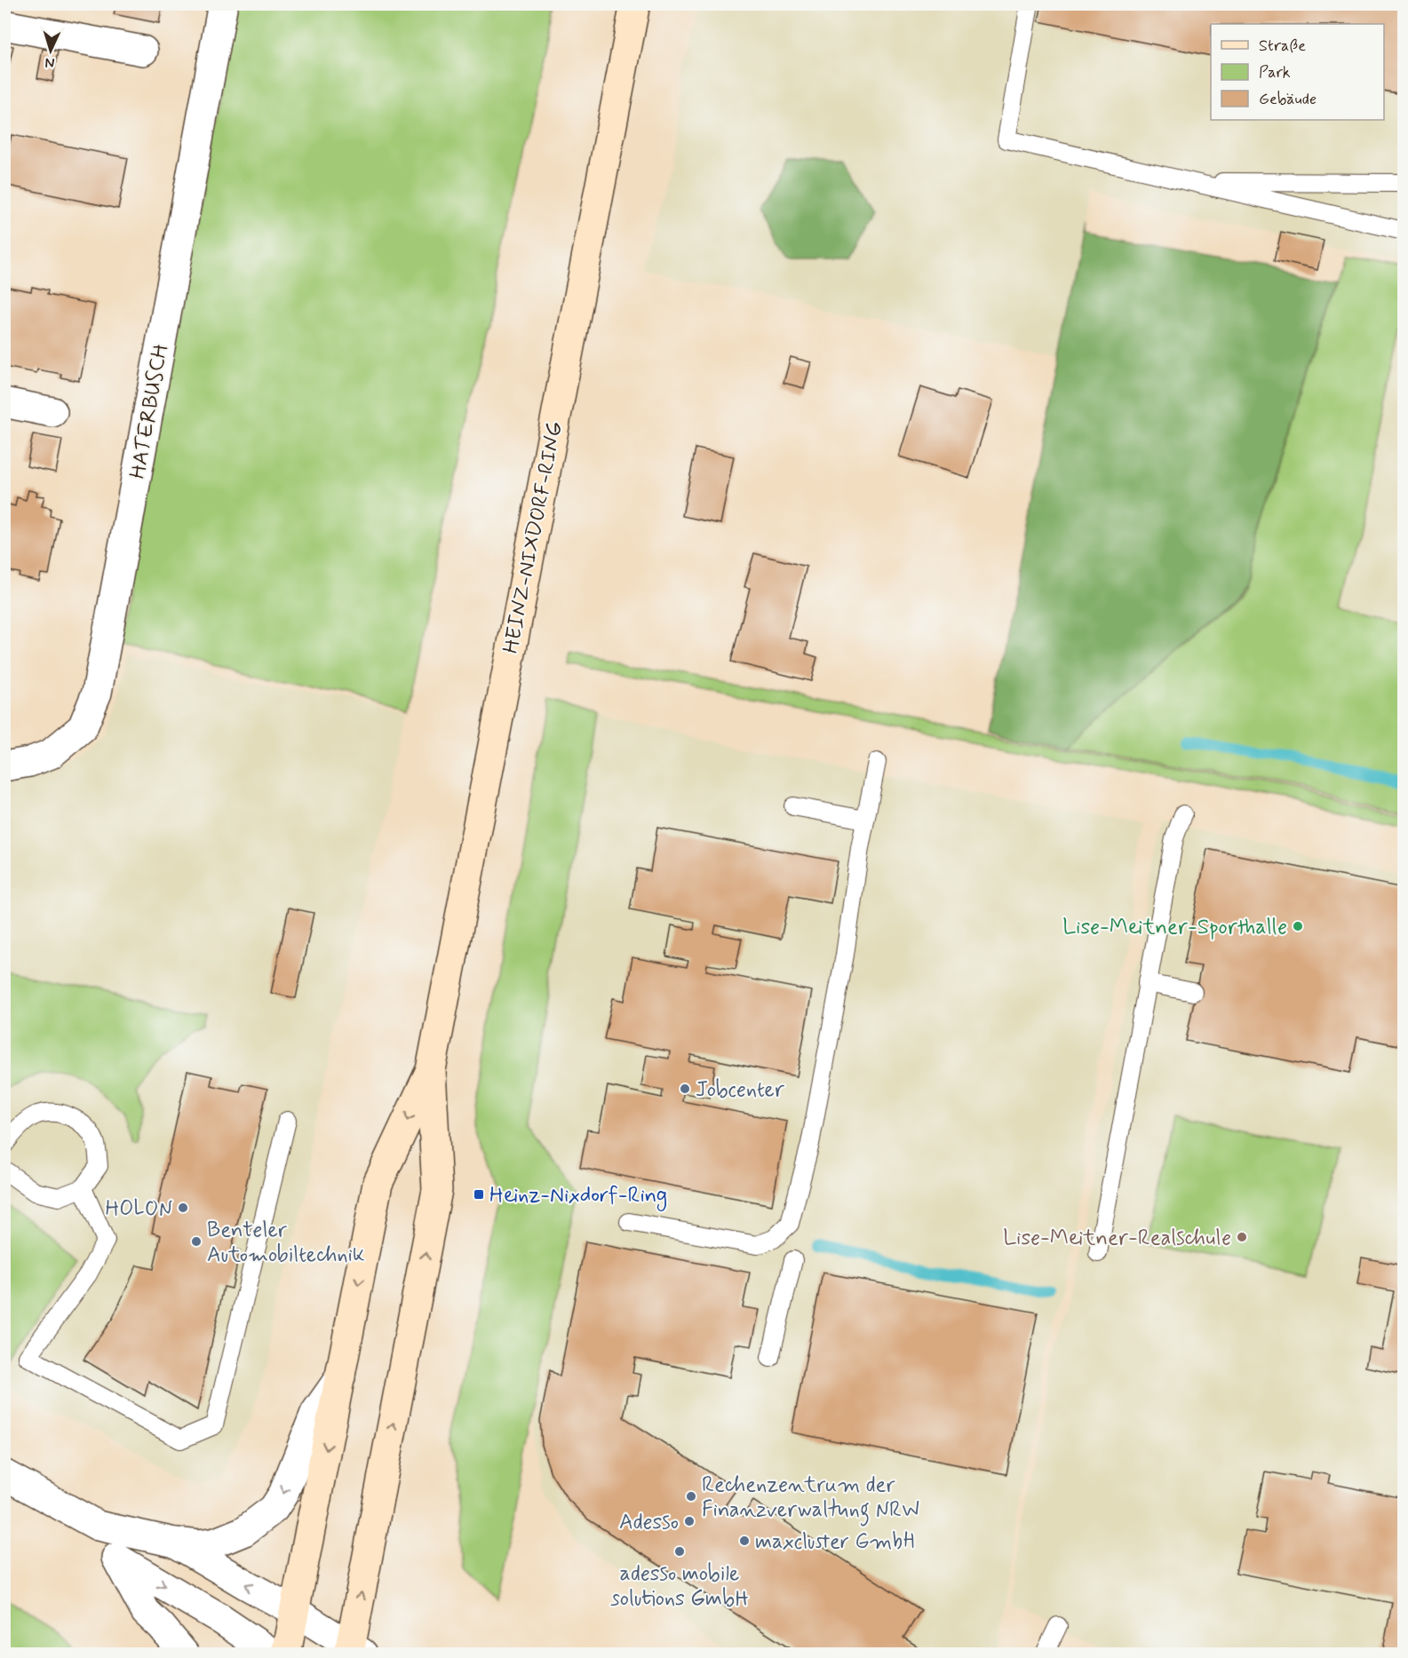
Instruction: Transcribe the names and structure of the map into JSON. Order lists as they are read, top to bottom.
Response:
{
  "streets": {
    "main road": ["HEINZ-NIXDORF-RING"],
    "street": ["HATERBUSCH"]
  },
  "places": {
    "other": [
      "Lise-Meitner-Sporthalle",
      "Jobcenter",
      "HOLON",
      "Lise-Meitner-Realschule",
      "Benteler Automobiltechnik",
      "Rechenzentrum der Finanzverwaltung NRW",
      "Adesso",
      "maxcluster GmbH",
      "adesso mobile solutions GmbH"
    ],
    "transit": ["Heinz-Nixdorf-Ring"]
  },
  "legend": ["Straße", "Park", "Gebäude"],
  "north": "bottom"
}
